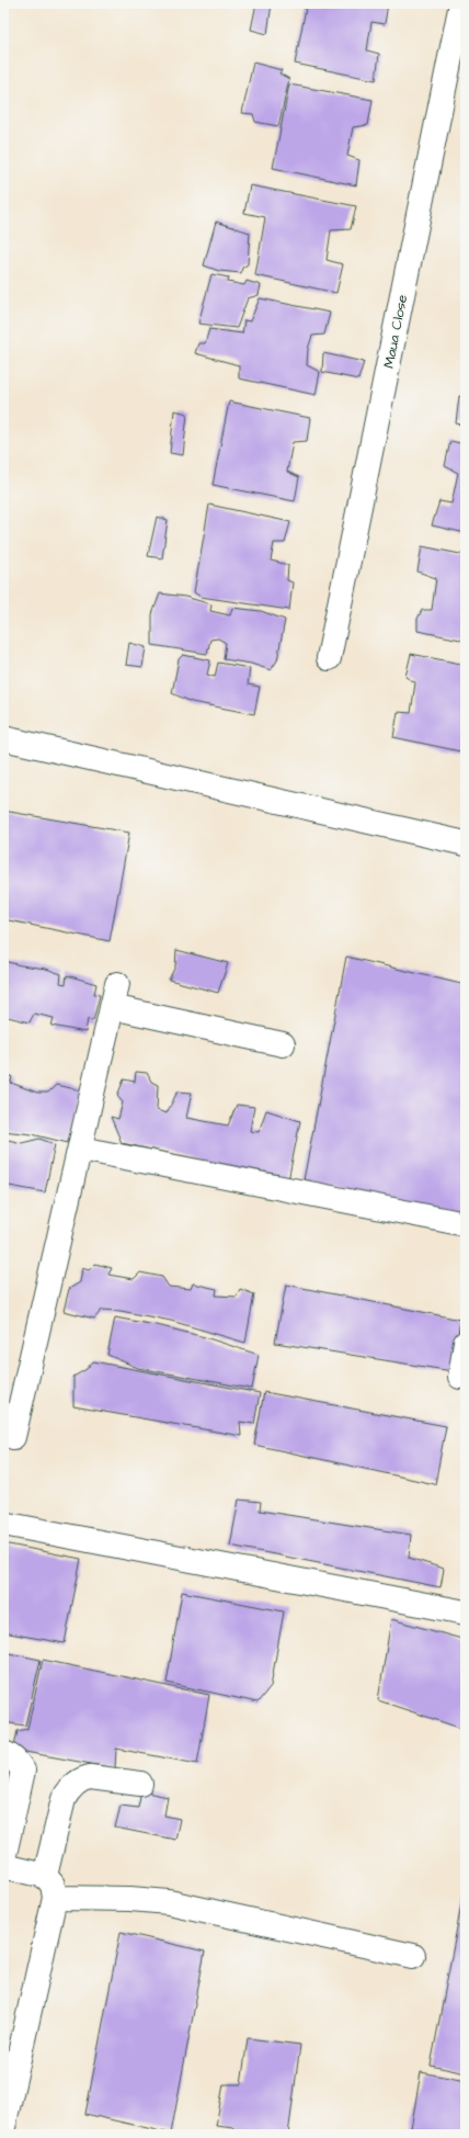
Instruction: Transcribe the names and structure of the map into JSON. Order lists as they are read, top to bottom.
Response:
{
  "streets": {
    "street": ["Maua Close"]
  }
}
